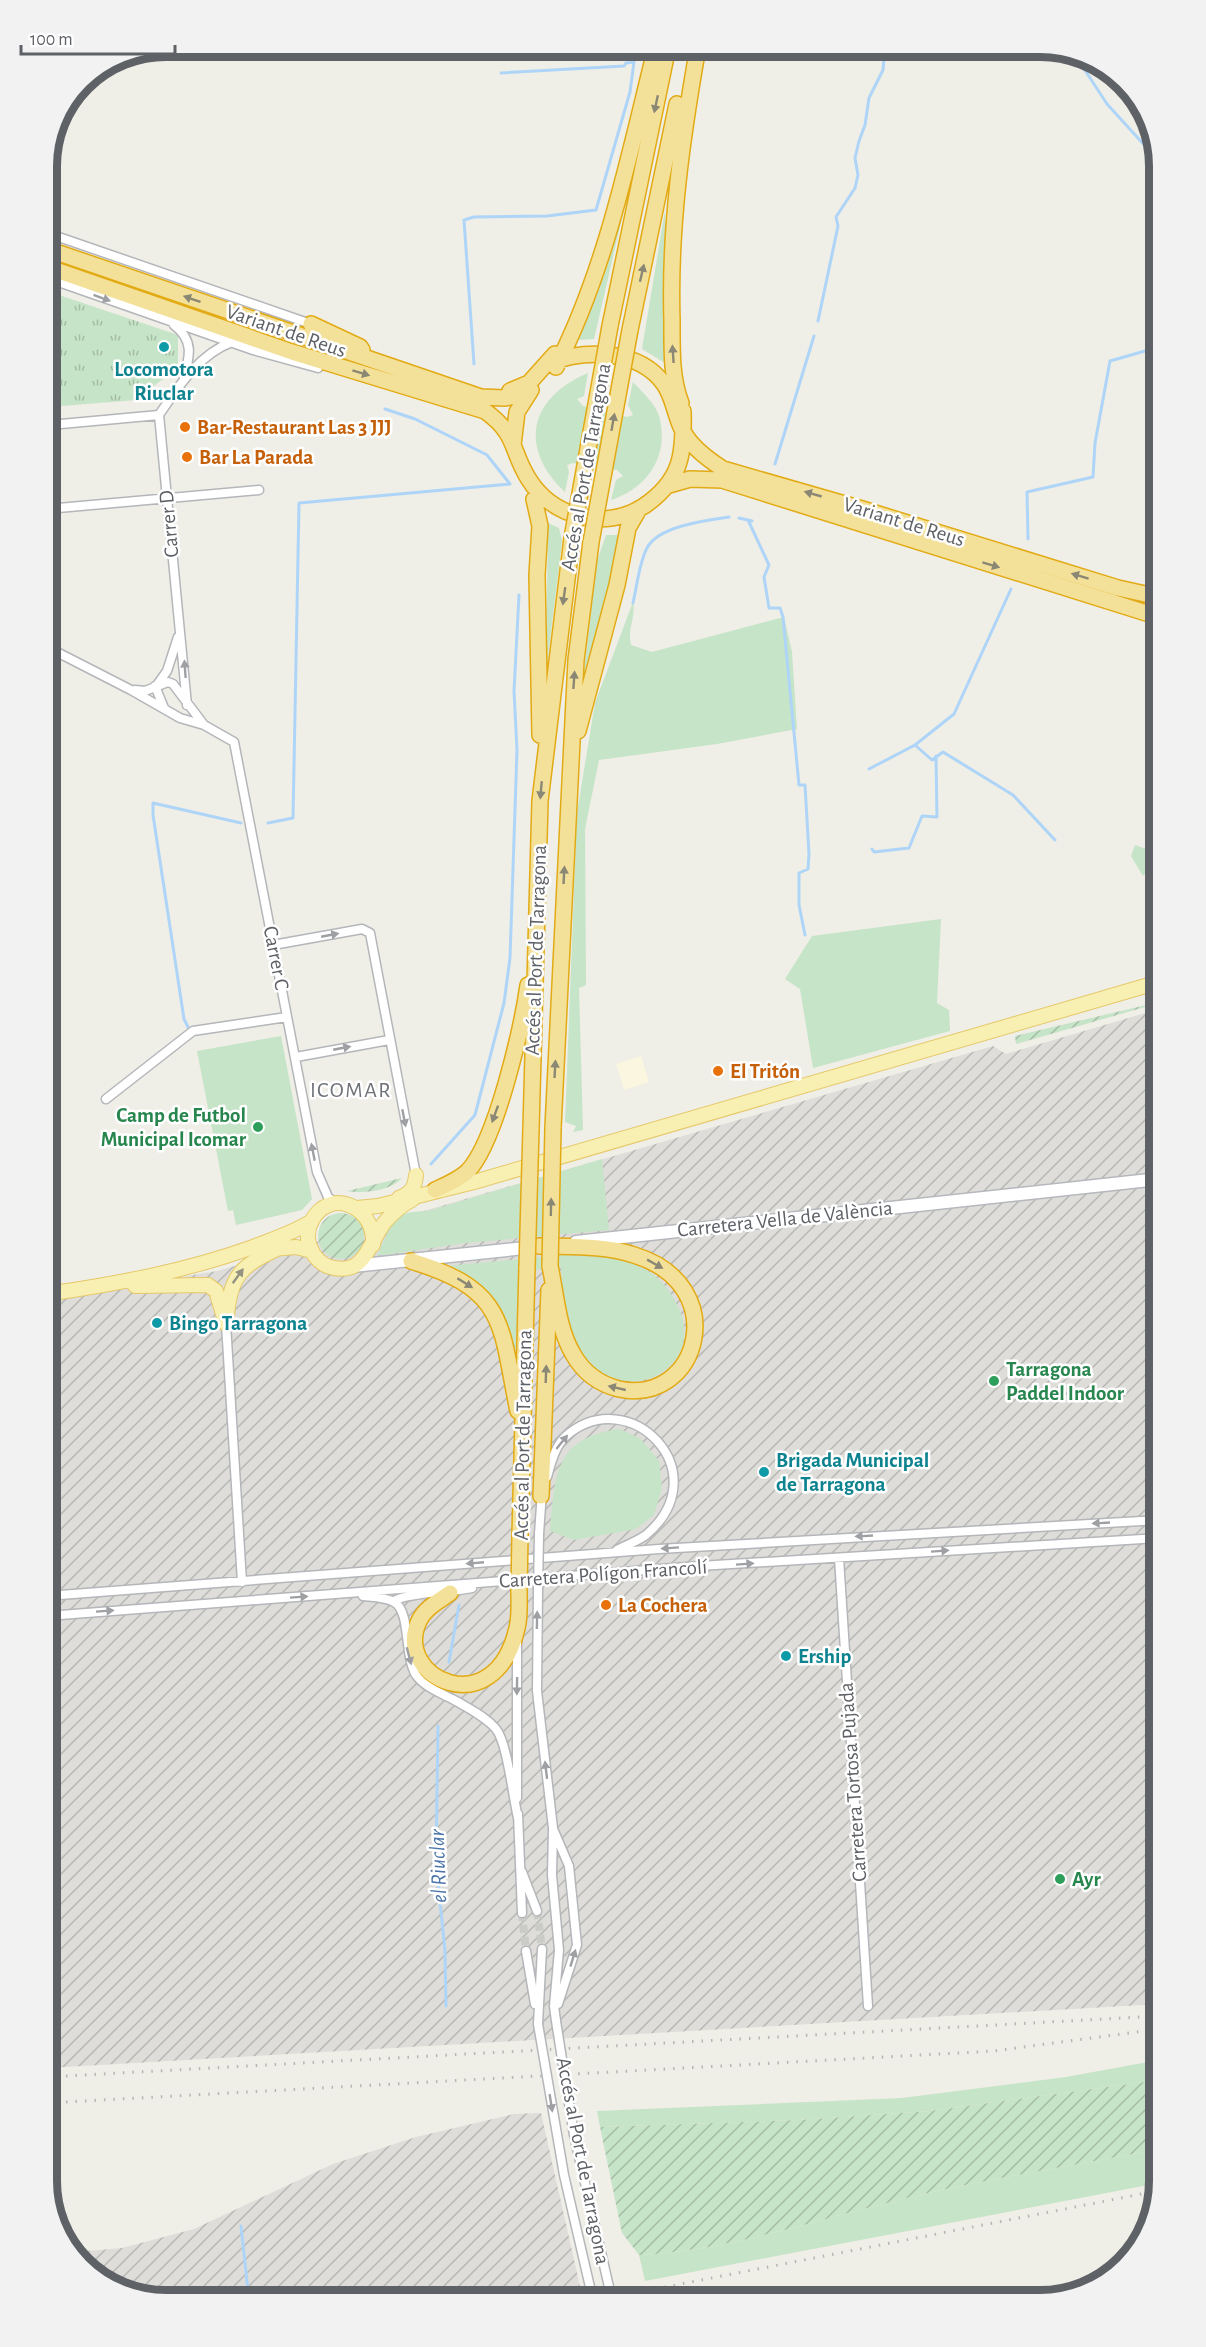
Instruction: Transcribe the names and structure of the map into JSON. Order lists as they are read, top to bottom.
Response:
{
  "streets": {
    "highway": ["Variant de Reus", "Accés al Port de Tarragona"],
    "street": [
      "Carrer D",
      "Carrer C",
      "Carretera Vella de València",
      "Carretera Polígon Francolí",
      "Carretera Tortosa Pujada"
    ]
  },
  "crossings": [
    ["Carrer D", "Carrer C"],
    ["Carrer C", "Carretera Vella de València"],
    ["Carretera Polígon Francolí", "Carretera Tortosa Pujada"]
  ],
  "districts": ["ICOMAR"],
  "water": ["el Riuclar"],
  "places": [
    "Locomotora Riuclar",
    "Bar-Restaurant Las 3 JJJ",
    "Bar La Parada",
    "El Tritón",
    "Camp de Futbol Municipal Icomar",
    "Bingo Tarragona",
    "Tarragona Paddel Indoor",
    "Brigada Municipal de Tarragona",
    "La Cochera",
    "Ership",
    "Ayr"
  ],
  "scale_bar": "100 m"
}
